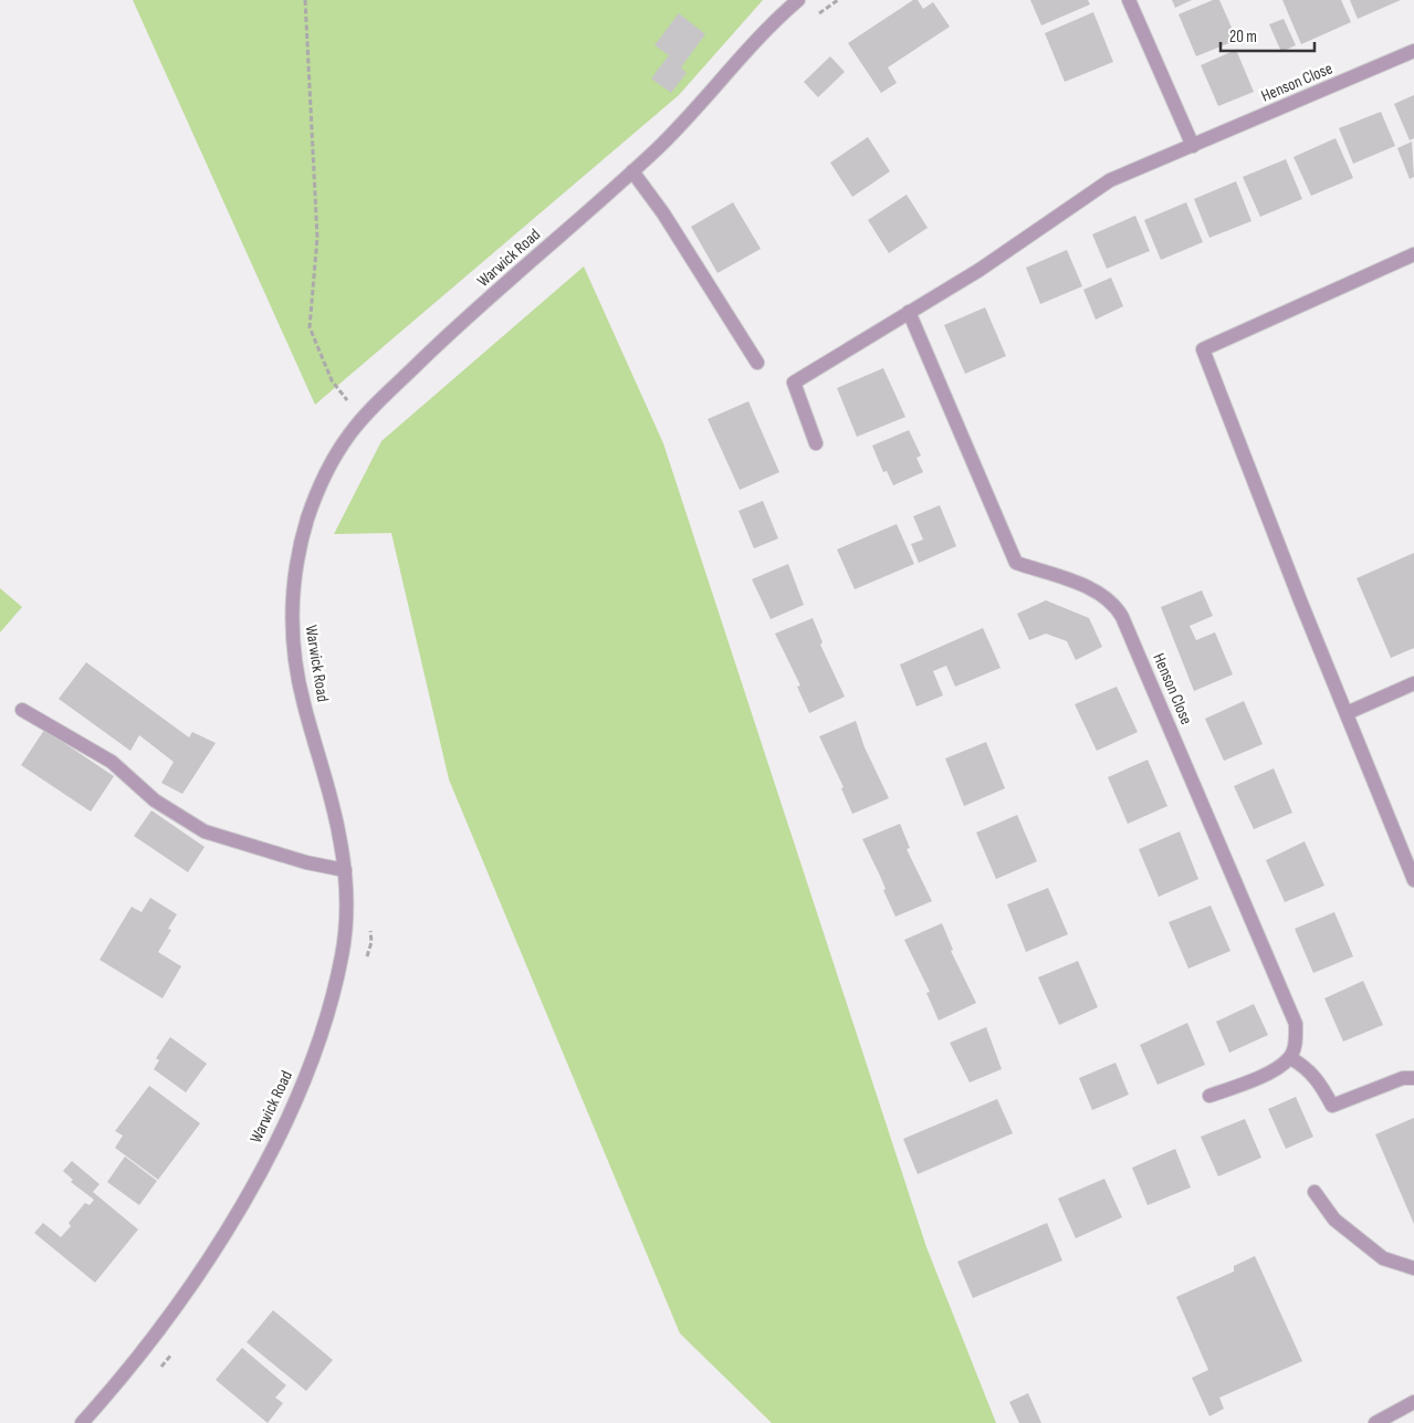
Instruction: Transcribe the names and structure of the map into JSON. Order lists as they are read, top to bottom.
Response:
{
  "streets": {
    "street": ["Henson Close", "Warwick Road"]
  },
  "scale_bar": "20 m"
}
